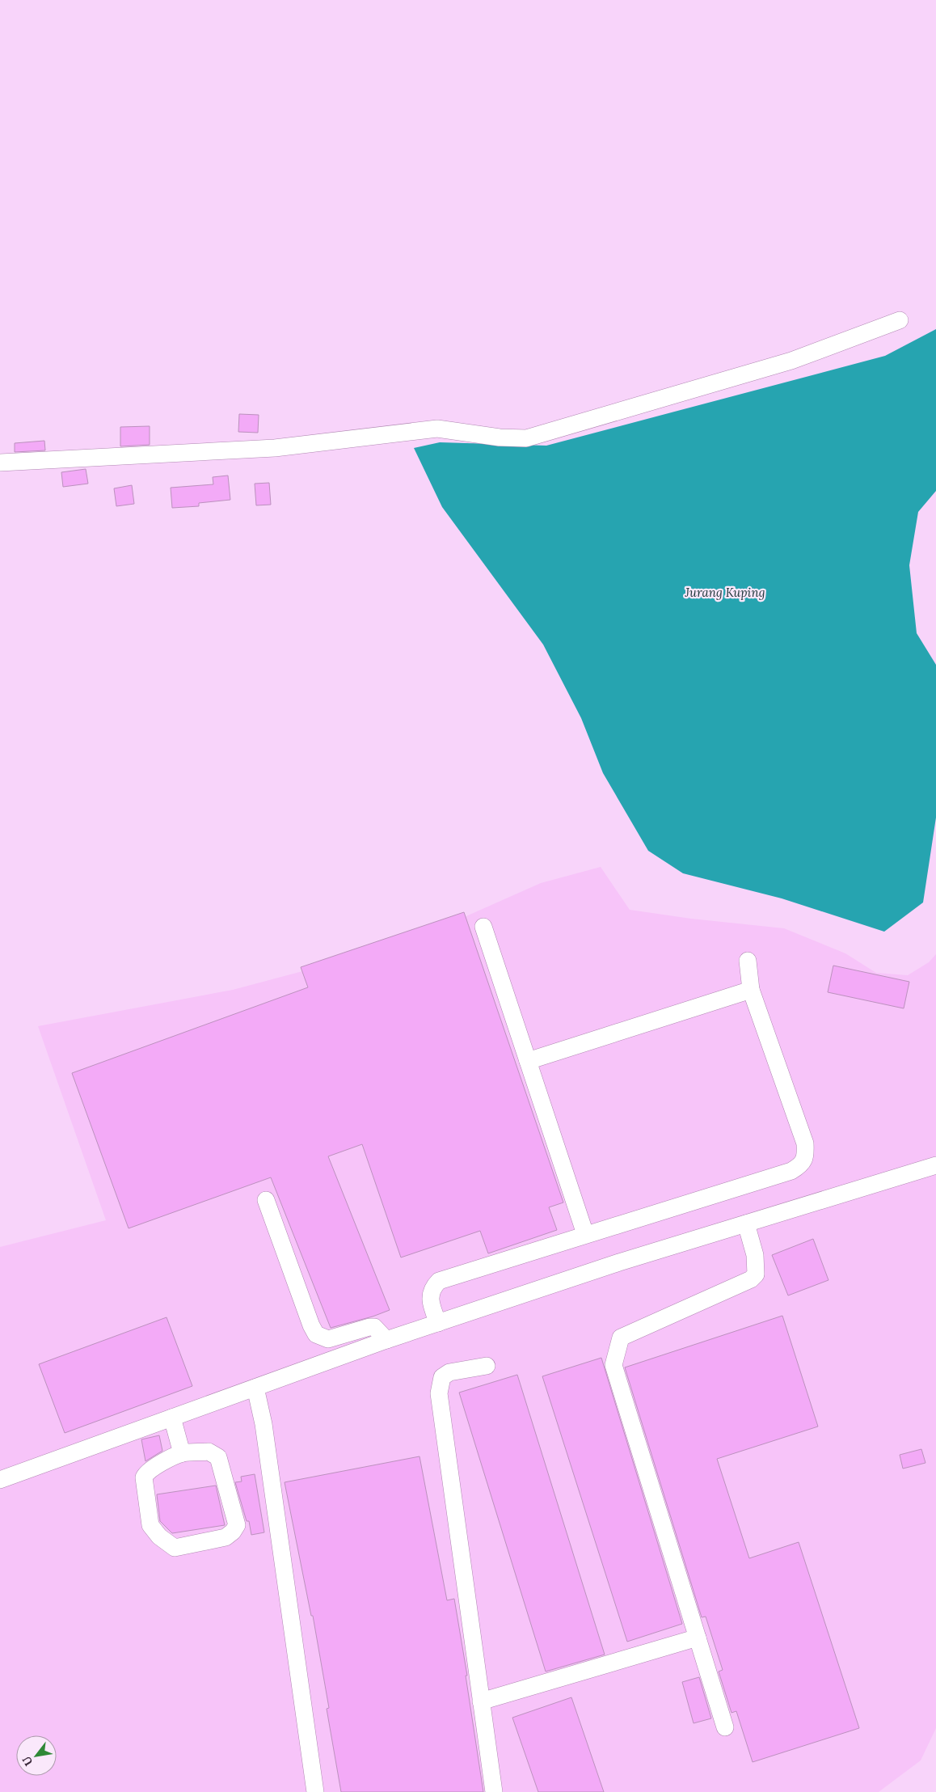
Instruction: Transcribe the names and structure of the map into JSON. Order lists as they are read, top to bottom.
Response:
{
  "water": ["Jurang Kuping"],
  "north": "bottom left"
}
